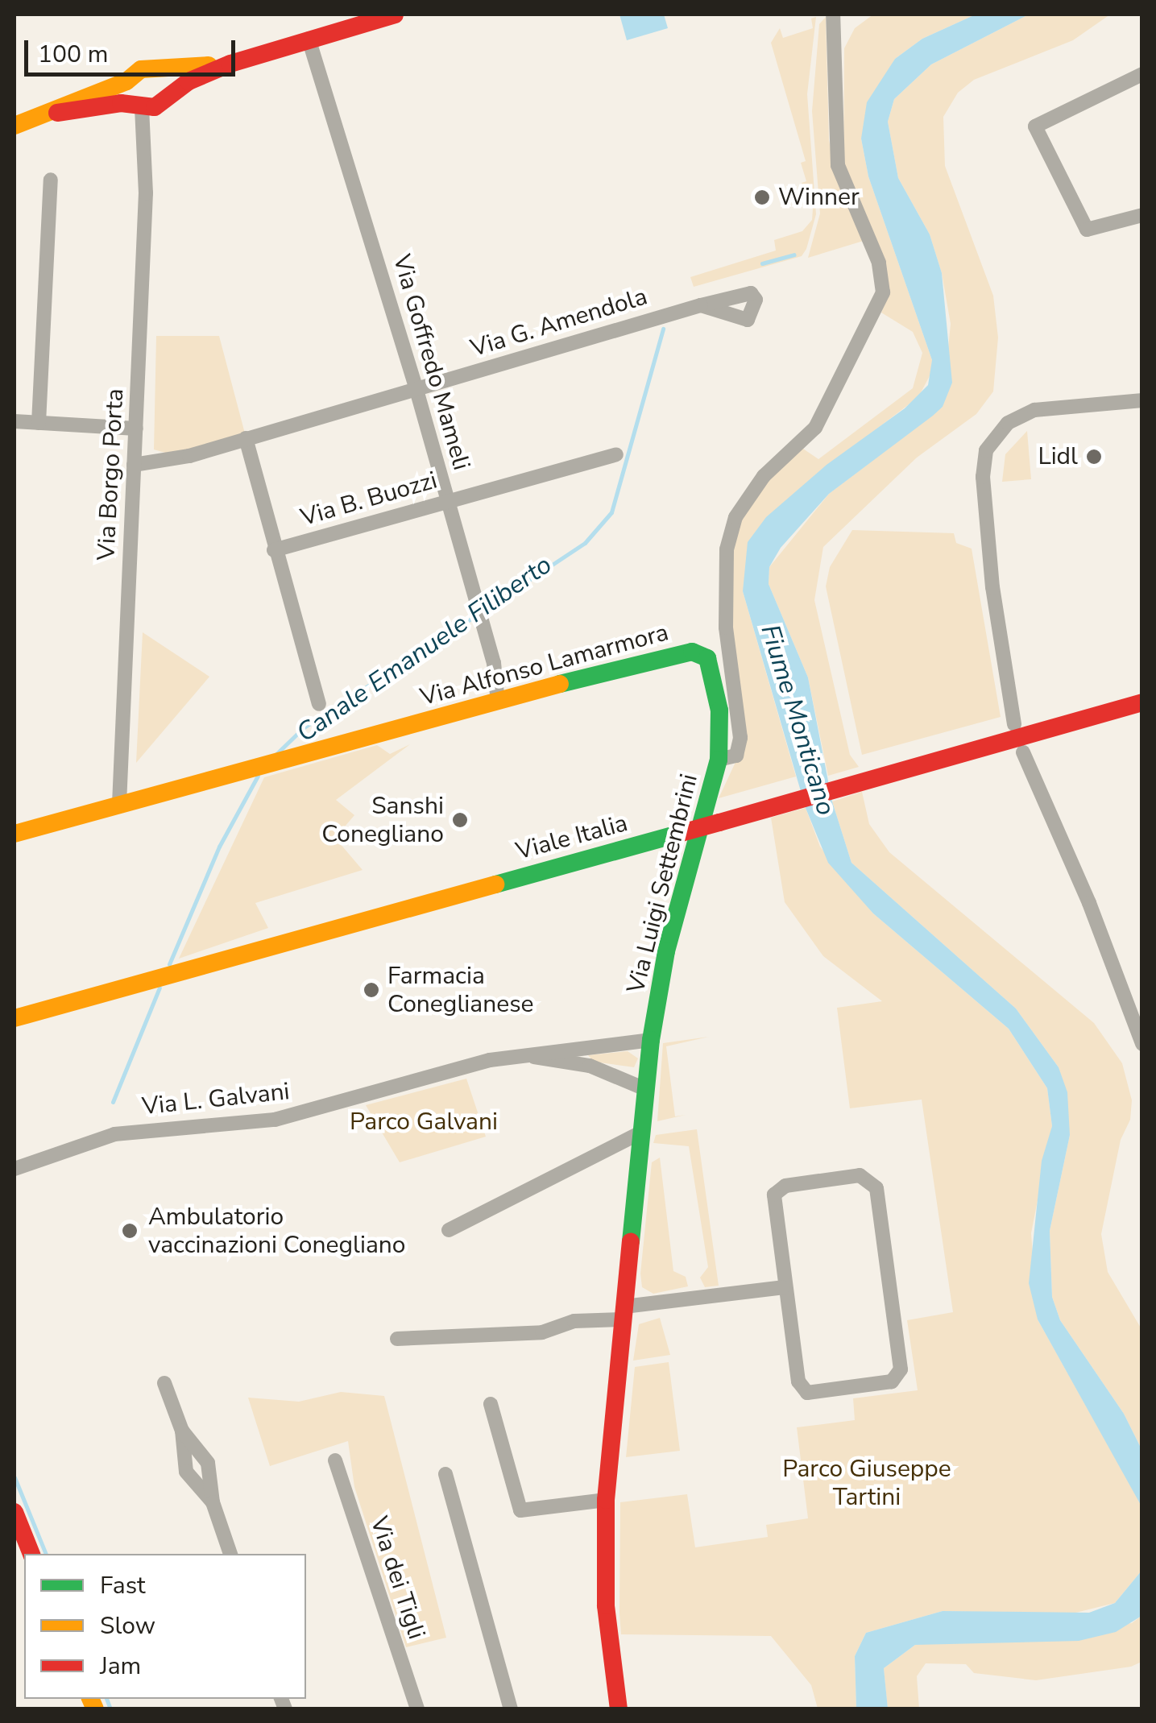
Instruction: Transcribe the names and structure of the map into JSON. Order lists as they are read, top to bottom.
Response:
{
  "streets": {
    "street": [
      "Via G. Amendola",
      "Via Goffredo Mameli",
      "Via Borgo Porta",
      "Via B. Buozzi",
      "Via Alfonso Lamarmora",
      "Viale Italia",
      "Via Luigi Settembrini",
      "Via L. Galvani",
      "Via dei Tigli"
    ]
  },
  "crossings": [
    ["Via G. Amendola", "Via Goffredo Mameli"],
    ["Via G. Amendola", "Via Borgo Porta"],
    ["Via Goffredo Mameli", "Via B. Buozzi"],
    ["Via Goffredo Mameli", "Via Alfonso Lamarmora"],
    ["Via Borgo Porta", "Via Alfonso Lamarmora"],
    ["Via Alfonso Lamarmora", "Via Luigi Settembrini"]
  ],
  "water": ["Canale Emanuele Filiberto", "Fiume Monticano"],
  "parks": ["Parco Galvani", "Parco Giuseppe Tartini"],
  "places": [
    "Winner",
    "Lidl",
    "Sanshi Conegliano",
    "Farmacia Coneglianese",
    "Ambulatorio vaccinazioni Conegliano"
  ],
  "legend": ["Fast", "Slow", "Jam"],
  "scale_bar": "100 m"
}
